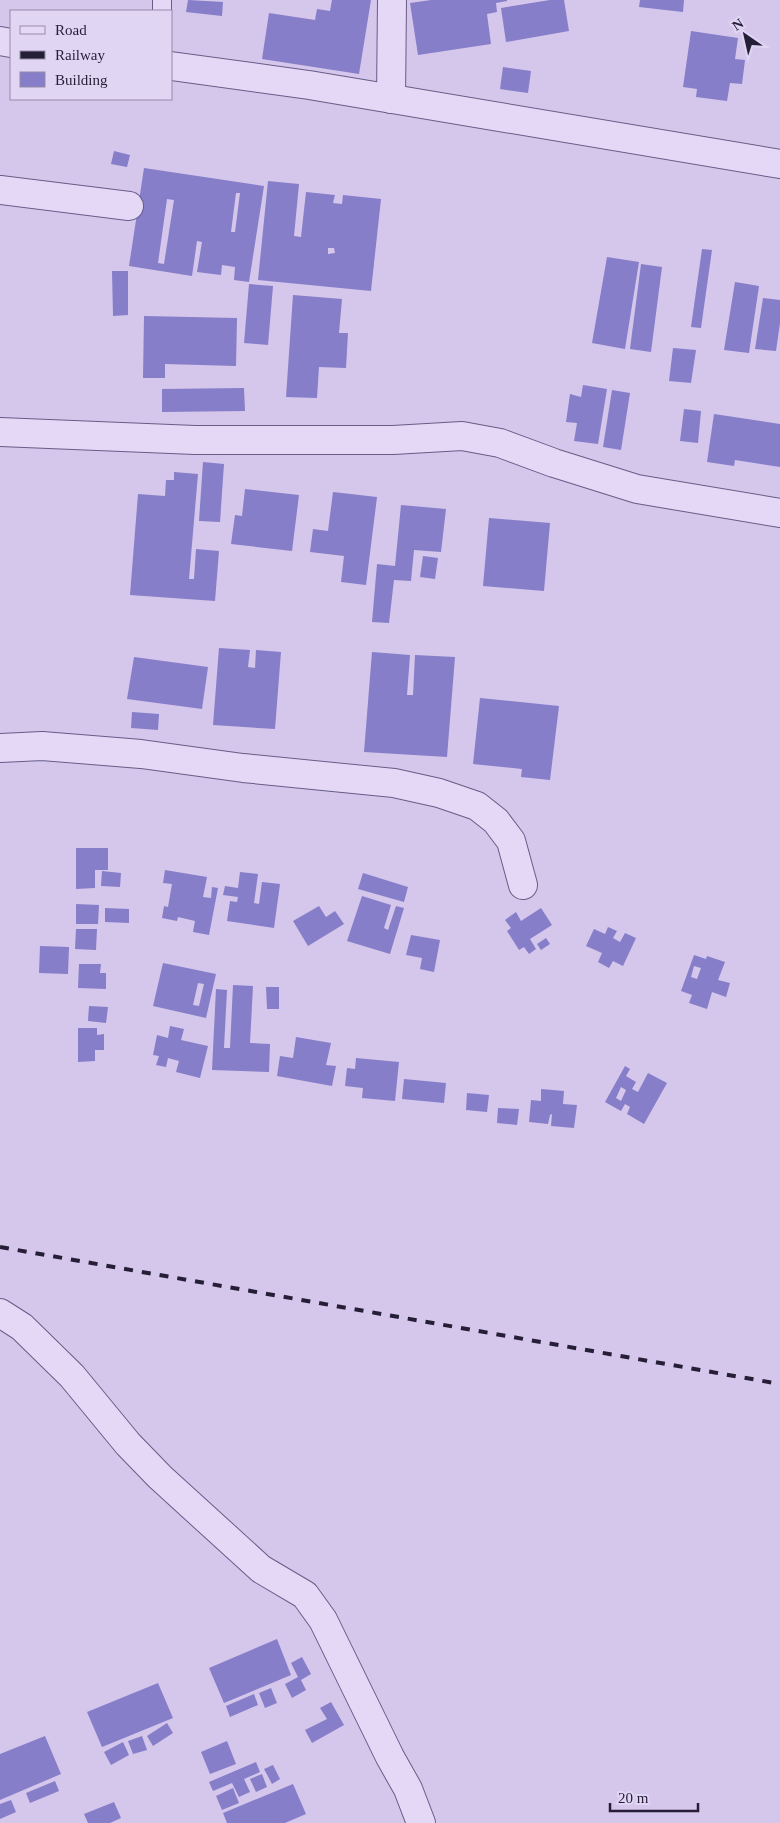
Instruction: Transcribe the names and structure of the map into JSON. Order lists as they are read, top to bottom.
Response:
{
  "legend": ["Road", "Railway", "Building"],
  "scale_bar": "20 m",
  "north": "top left"
}
